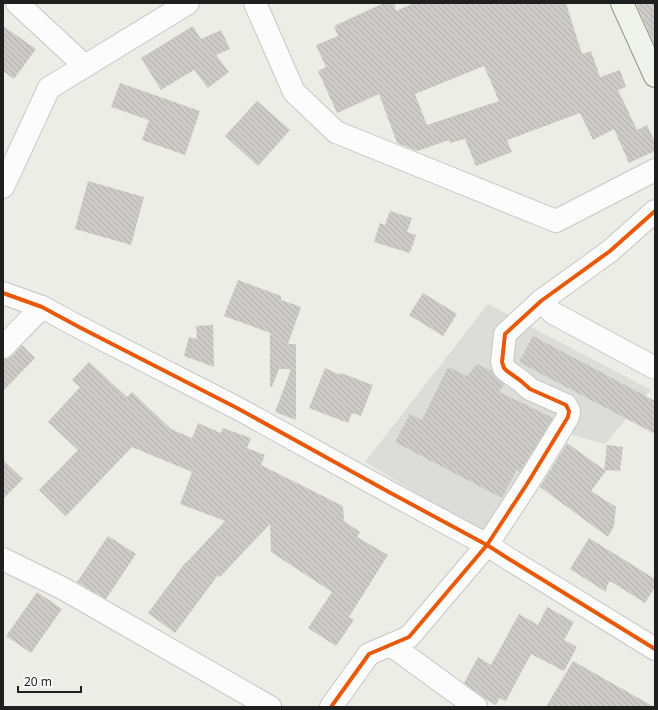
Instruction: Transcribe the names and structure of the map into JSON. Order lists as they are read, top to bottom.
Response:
{
  "scale_bar": "20 m"
}
